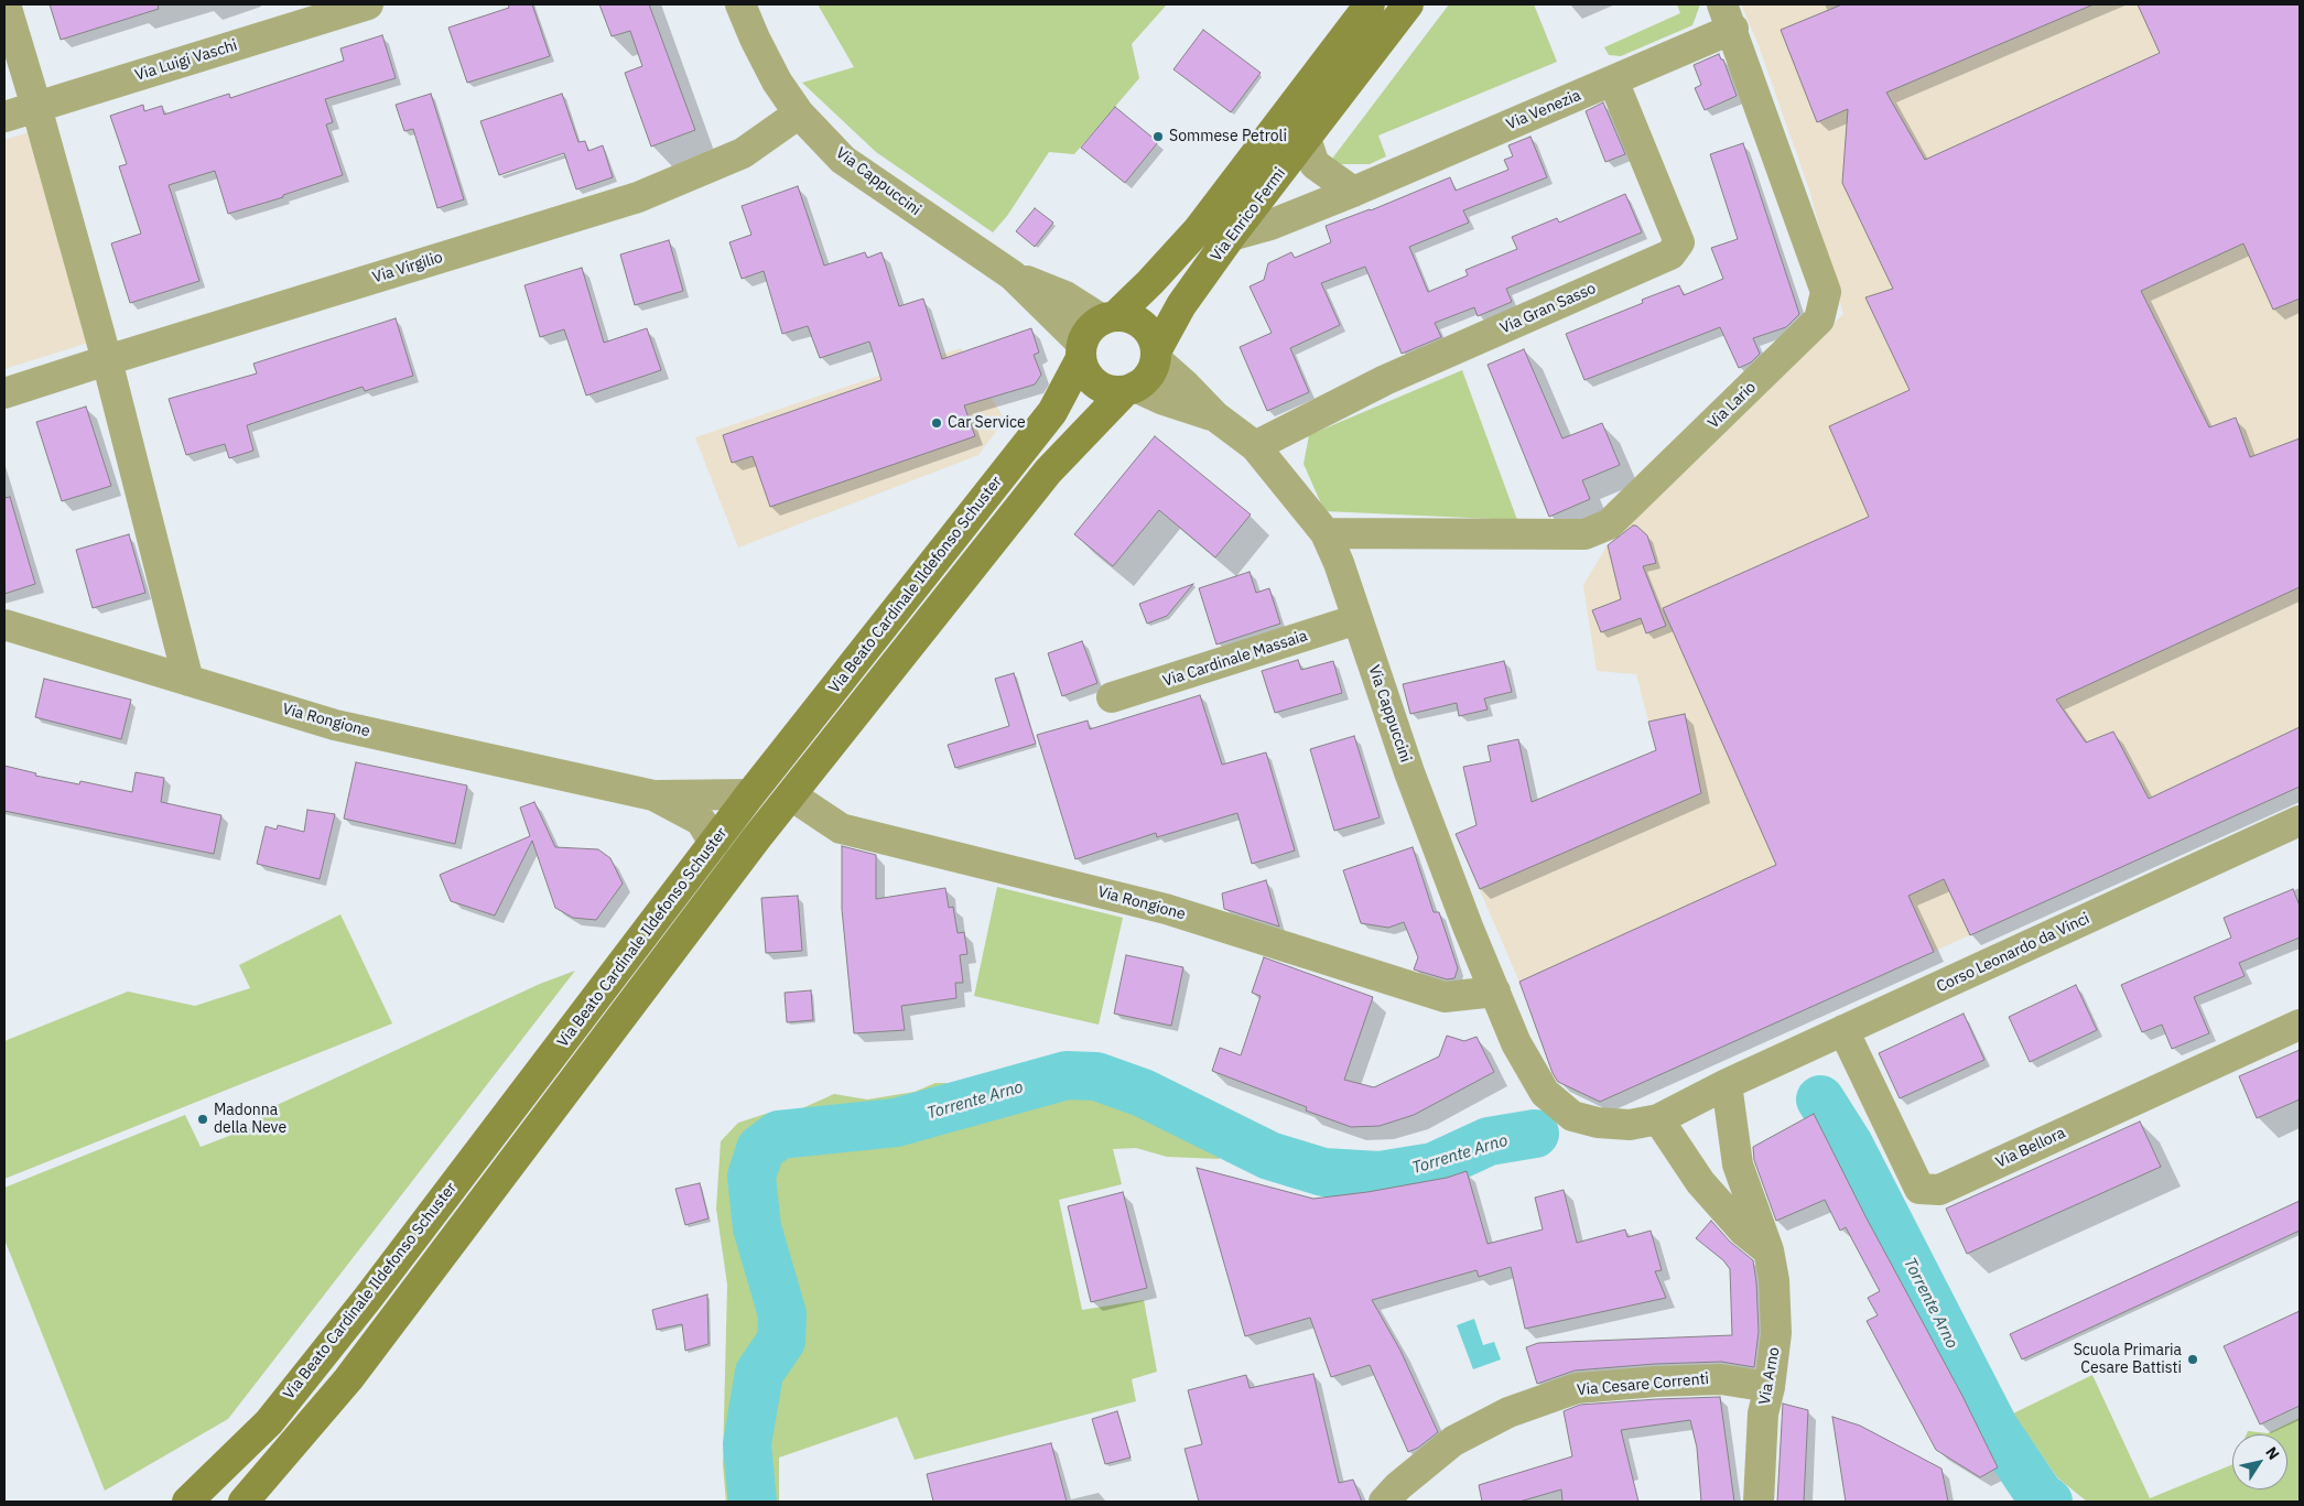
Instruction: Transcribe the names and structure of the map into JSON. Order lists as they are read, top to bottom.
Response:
{
  "streets": {
    "street": [
      "Via Luigi Vaschi",
      "Via Venezia",
      "Via Cappuccini",
      "Via Enrico Fermi",
      "Via Virgilio",
      "Via Gran Sasso",
      "Via Lario",
      "Via Beato Cardinale Ildefonso Schuster",
      "Via Cardinale Massaia",
      "Via Rongione",
      "Corso Leonardo da Vinci",
      "Via Bellora",
      "Via Arno",
      "Via Cesare Correnti"
    ]
  },
  "crossings": [
    ["Via Venezia", "Via Enrico Fermi"],
    ["Via Venezia", "Via Gran Sasso"],
    ["Via Venezia", "Via Lario"],
    ["Via Cappuccini", "Via Enrico Fermi"],
    ["Via Cappuccini", "Via Virgilio"],
    ["Via Cappuccini", "Via Gran Sasso"],
    ["Via Cappuccini", "Via Lario"],
    ["Via Cappuccini", "Via Beato Cardinale Ildefonso Schuster"],
    ["Via Cappuccini", "Via Cardinale Massaia"],
    ["Via Cappuccini", "Via Rongione"],
    ["Via Cappuccini", "Corso Leonardo da Vinci"],
    ["Via Enrico Fermi", "Via Beato Cardinale Ildefonso Schuster"],
    ["Via Beato Cardinale Ildefonso Schuster", "Via Rongione"],
    ["Corso Leonardo da Vinci", "Via Bellora"],
    ["Corso Leonardo da Vinci", "Via Arno"],
    ["Via Arno", "Via Cesare Correnti"]
  ],
  "water": ["Torrente Arno"],
  "places": [
    "Sommese Petroli",
    "Car Service",
    "Madonna della Neve",
    "Scuola Primaria Cesare Battisti"
  ],
  "north": "top right"
}
